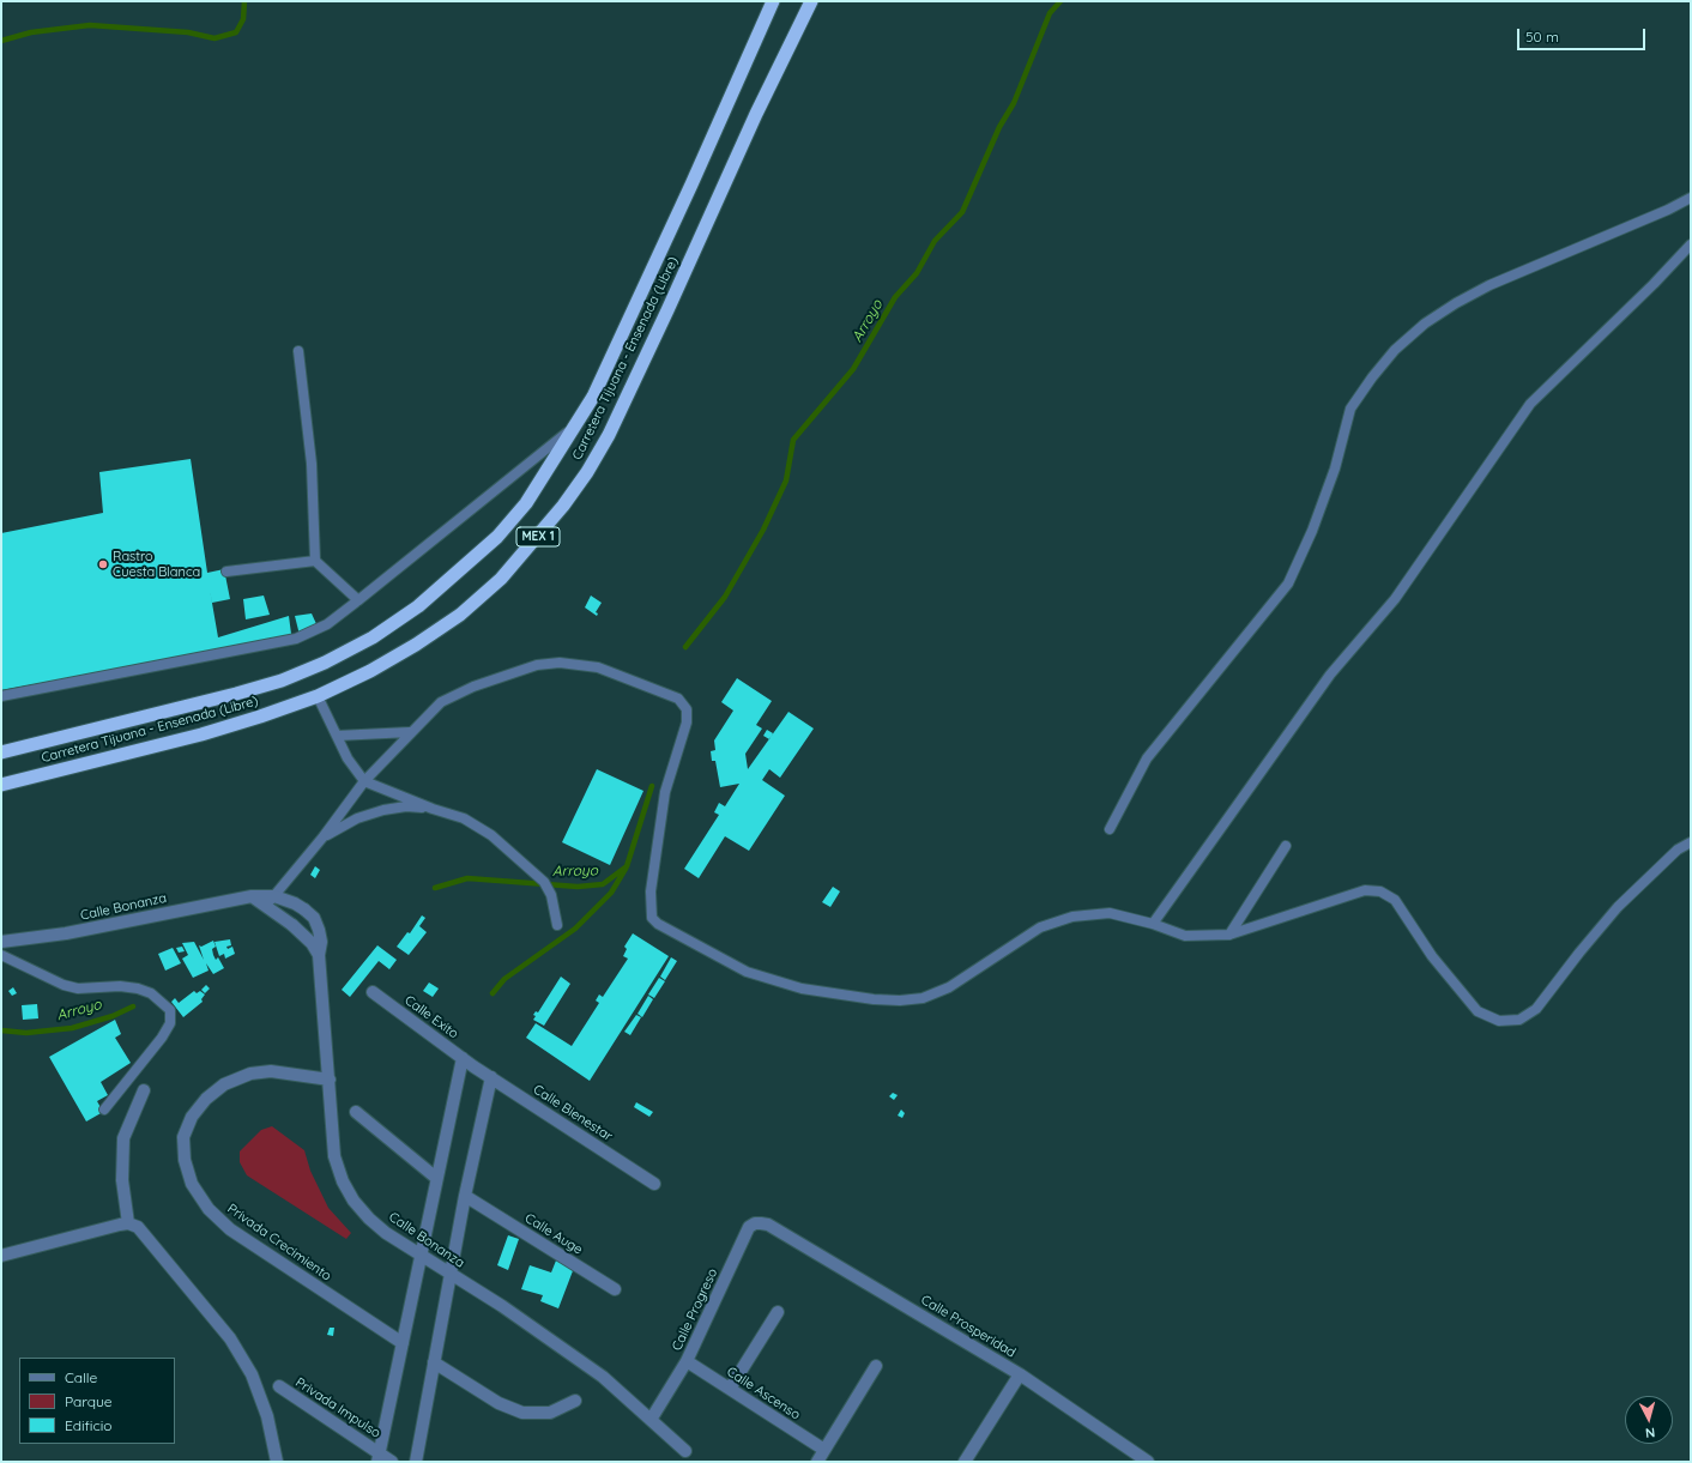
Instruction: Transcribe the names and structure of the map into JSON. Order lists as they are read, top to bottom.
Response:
{
  "streets": {
    "highway": ["Carretera Tijuana - Ensenada (Libre)", "MEX 1"],
    "street": [
      "Calle Bonanza",
      "Calle Exito",
      "Calle Bienestar",
      "Calle Auge",
      "Privada Crecimiento",
      "Calle Progreso",
      "Calle Prosperidad",
      "Calle Ascenso",
      "Privada Impulso"
    ]
  },
  "crossings": [
    ["Calle Bonanza", "Privada Crecimiento"],
    ["Calle Bonanza", "Calle Progreso"],
    ["Calle Exito", "Calle Bienestar"],
    ["Calle Progreso", "Calle Prosperidad"],
    ["Calle Progreso", "Calle Ascenso"]
  ],
  "water": ["Arroyo"],
  "places": ["Rastro Cuesta Blanca"],
  "legend": ["Calle", "Parque", "Edificio"],
  "scale_bar": "50 m",
  "north": "bottom"
}
